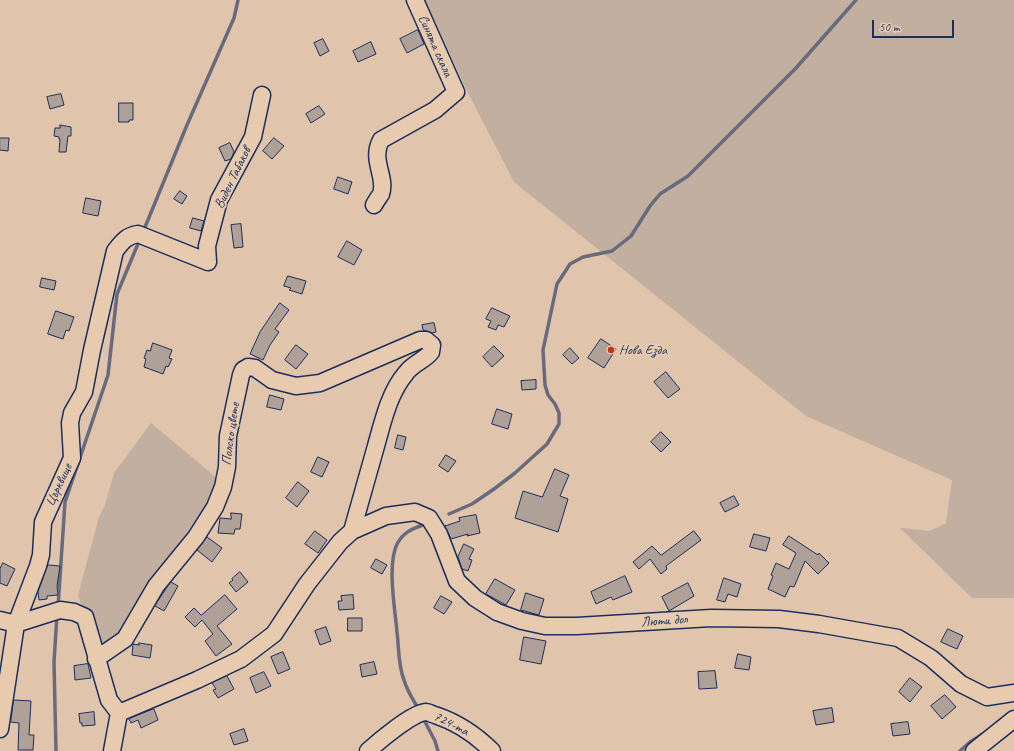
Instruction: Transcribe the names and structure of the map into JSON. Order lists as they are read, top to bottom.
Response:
{
  "streets": {
    "street": [
      "Синята скала",
      "Виден Табаков",
      "Полско цвете",
      "Църквище",
      "Люти дол",
      "724-та"
    ]
  },
  "crossings": [
    ["Виден Табаков", "Църквище"],
    ["Полско цвете", "Люти дол"]
  ],
  "places": ["Нова Езда"],
  "scale_bar": "50 m"
}
